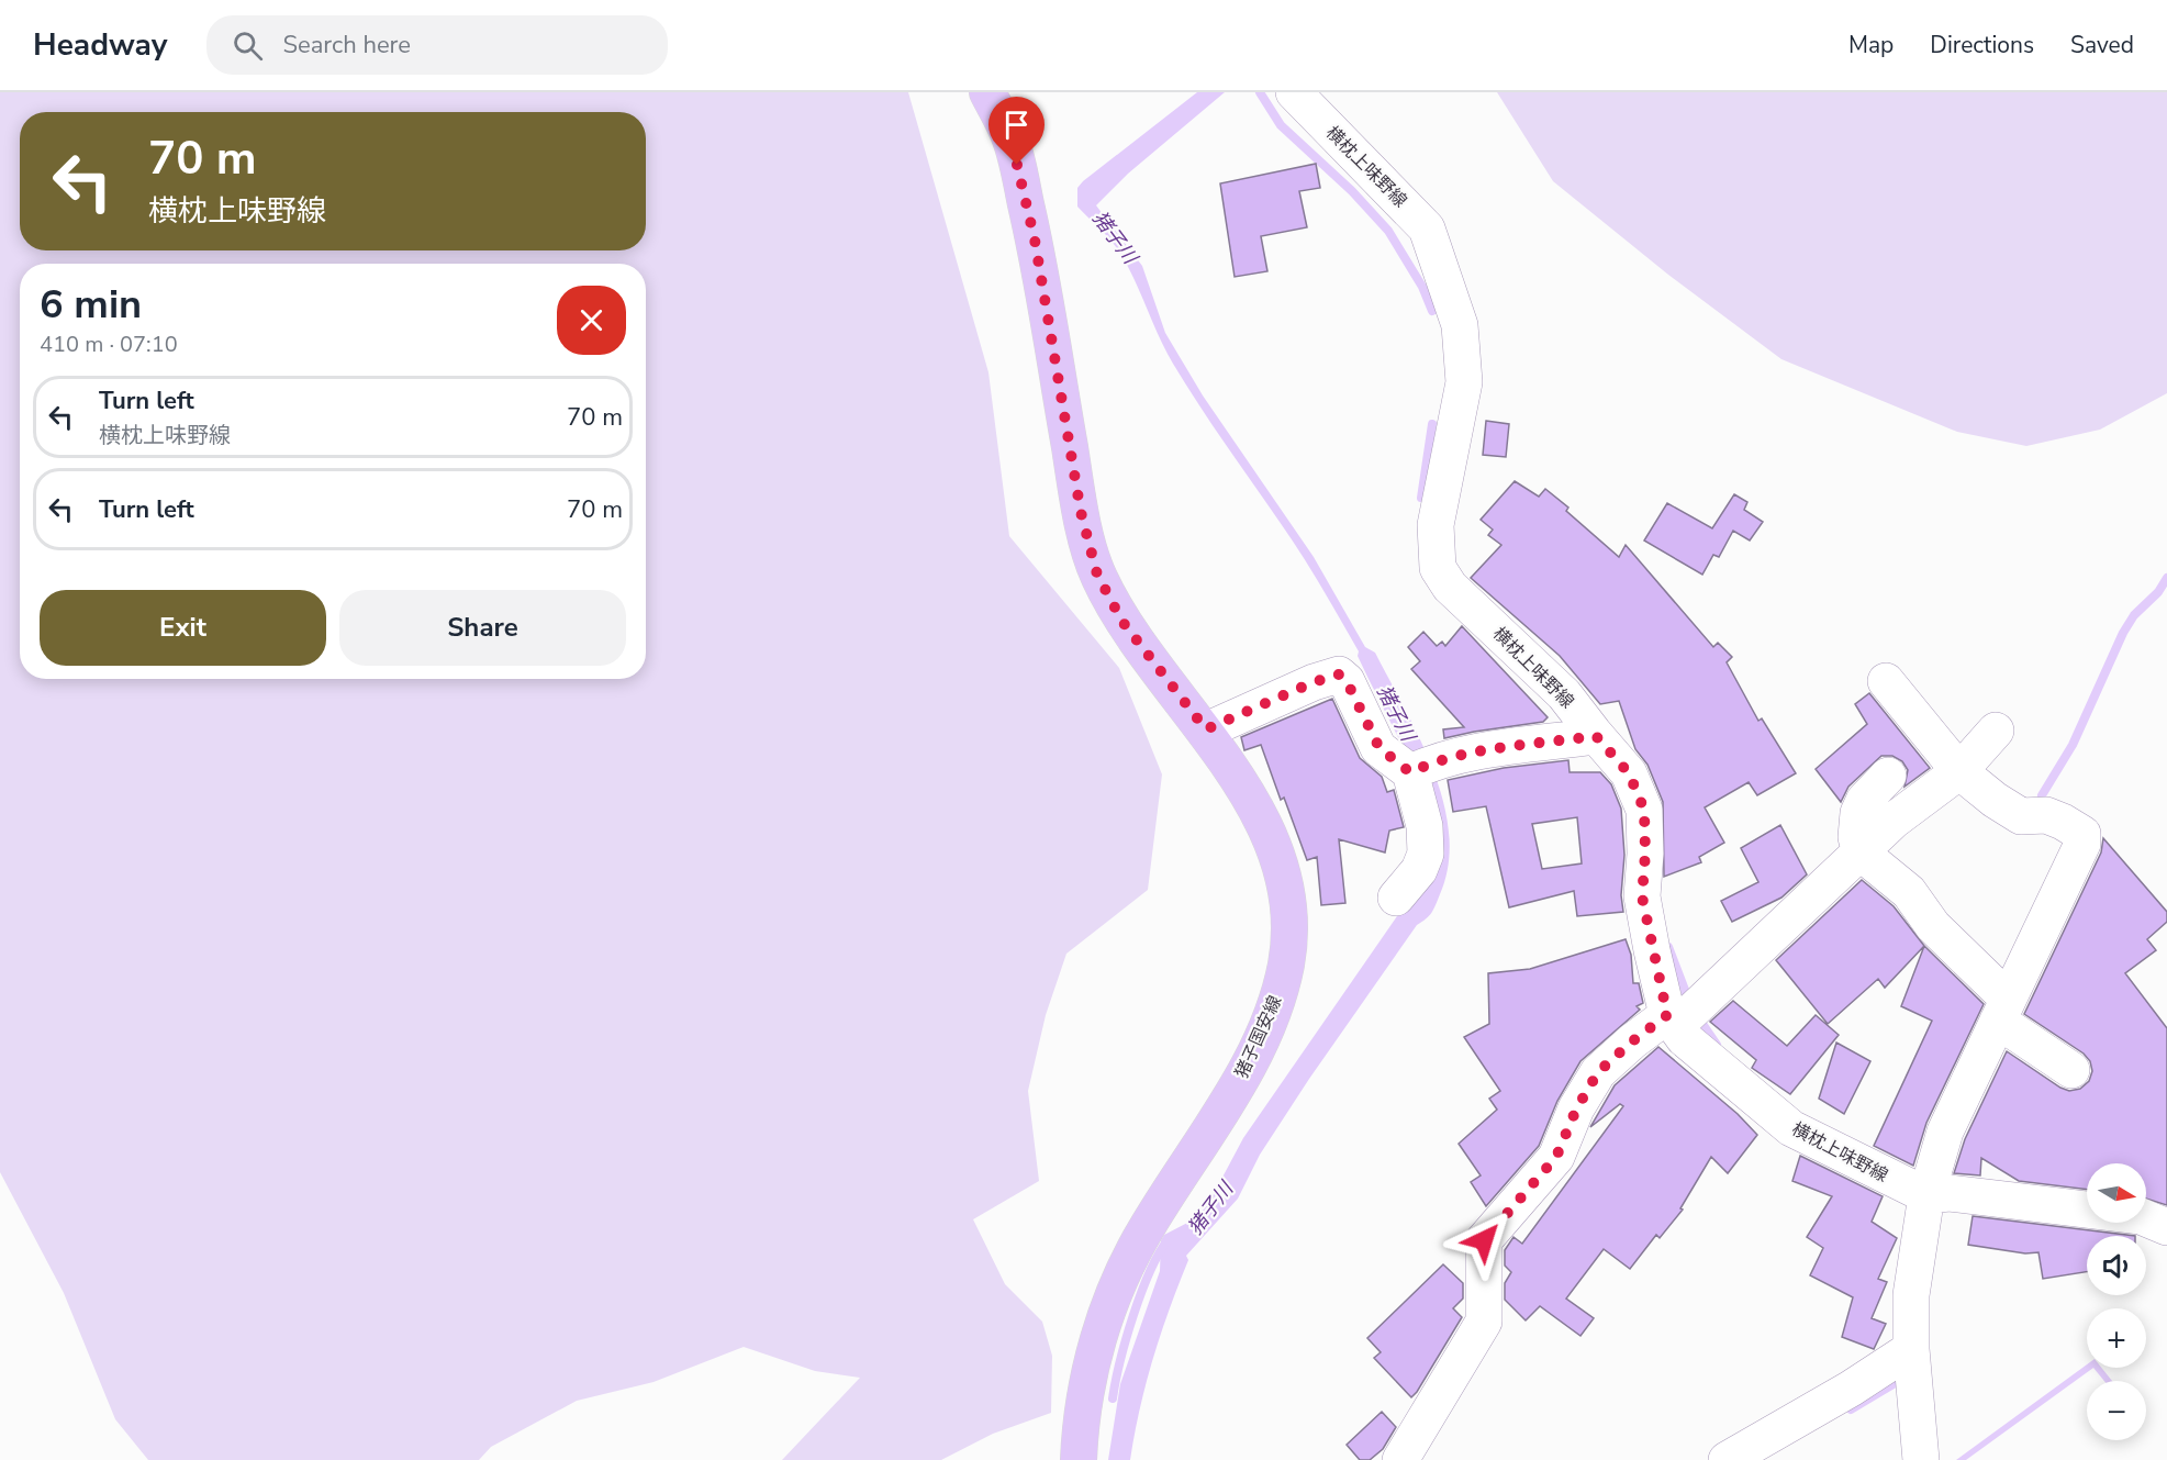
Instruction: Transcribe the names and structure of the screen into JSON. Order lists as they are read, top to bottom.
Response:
{
  "streets": {
    "main road": ["猪子国安線"],
    "street": ["横枕上味野線"]
  },
  "water": ["猪子川"],
  "north": "right",
  "page": {
    "header": "Headway",
    "search": "Search here",
    "nav": ["Map", "Directions", "Saved"],
    "turn": ["70 m", "横枕上味野線"],
    "heading": ["6 min", "410 m · 07:10"],
    "list": [
      {
        "name": "Turn left",
        "note": "横枕上味野線",
        "value": "70 m"
      },
      {
        "name": "Turn left",
        "value": "70 m"
      }
    ],
    "buttons": ["Exit", "Share"],
    "map_buttons": ["+", "−"]
  }
}
